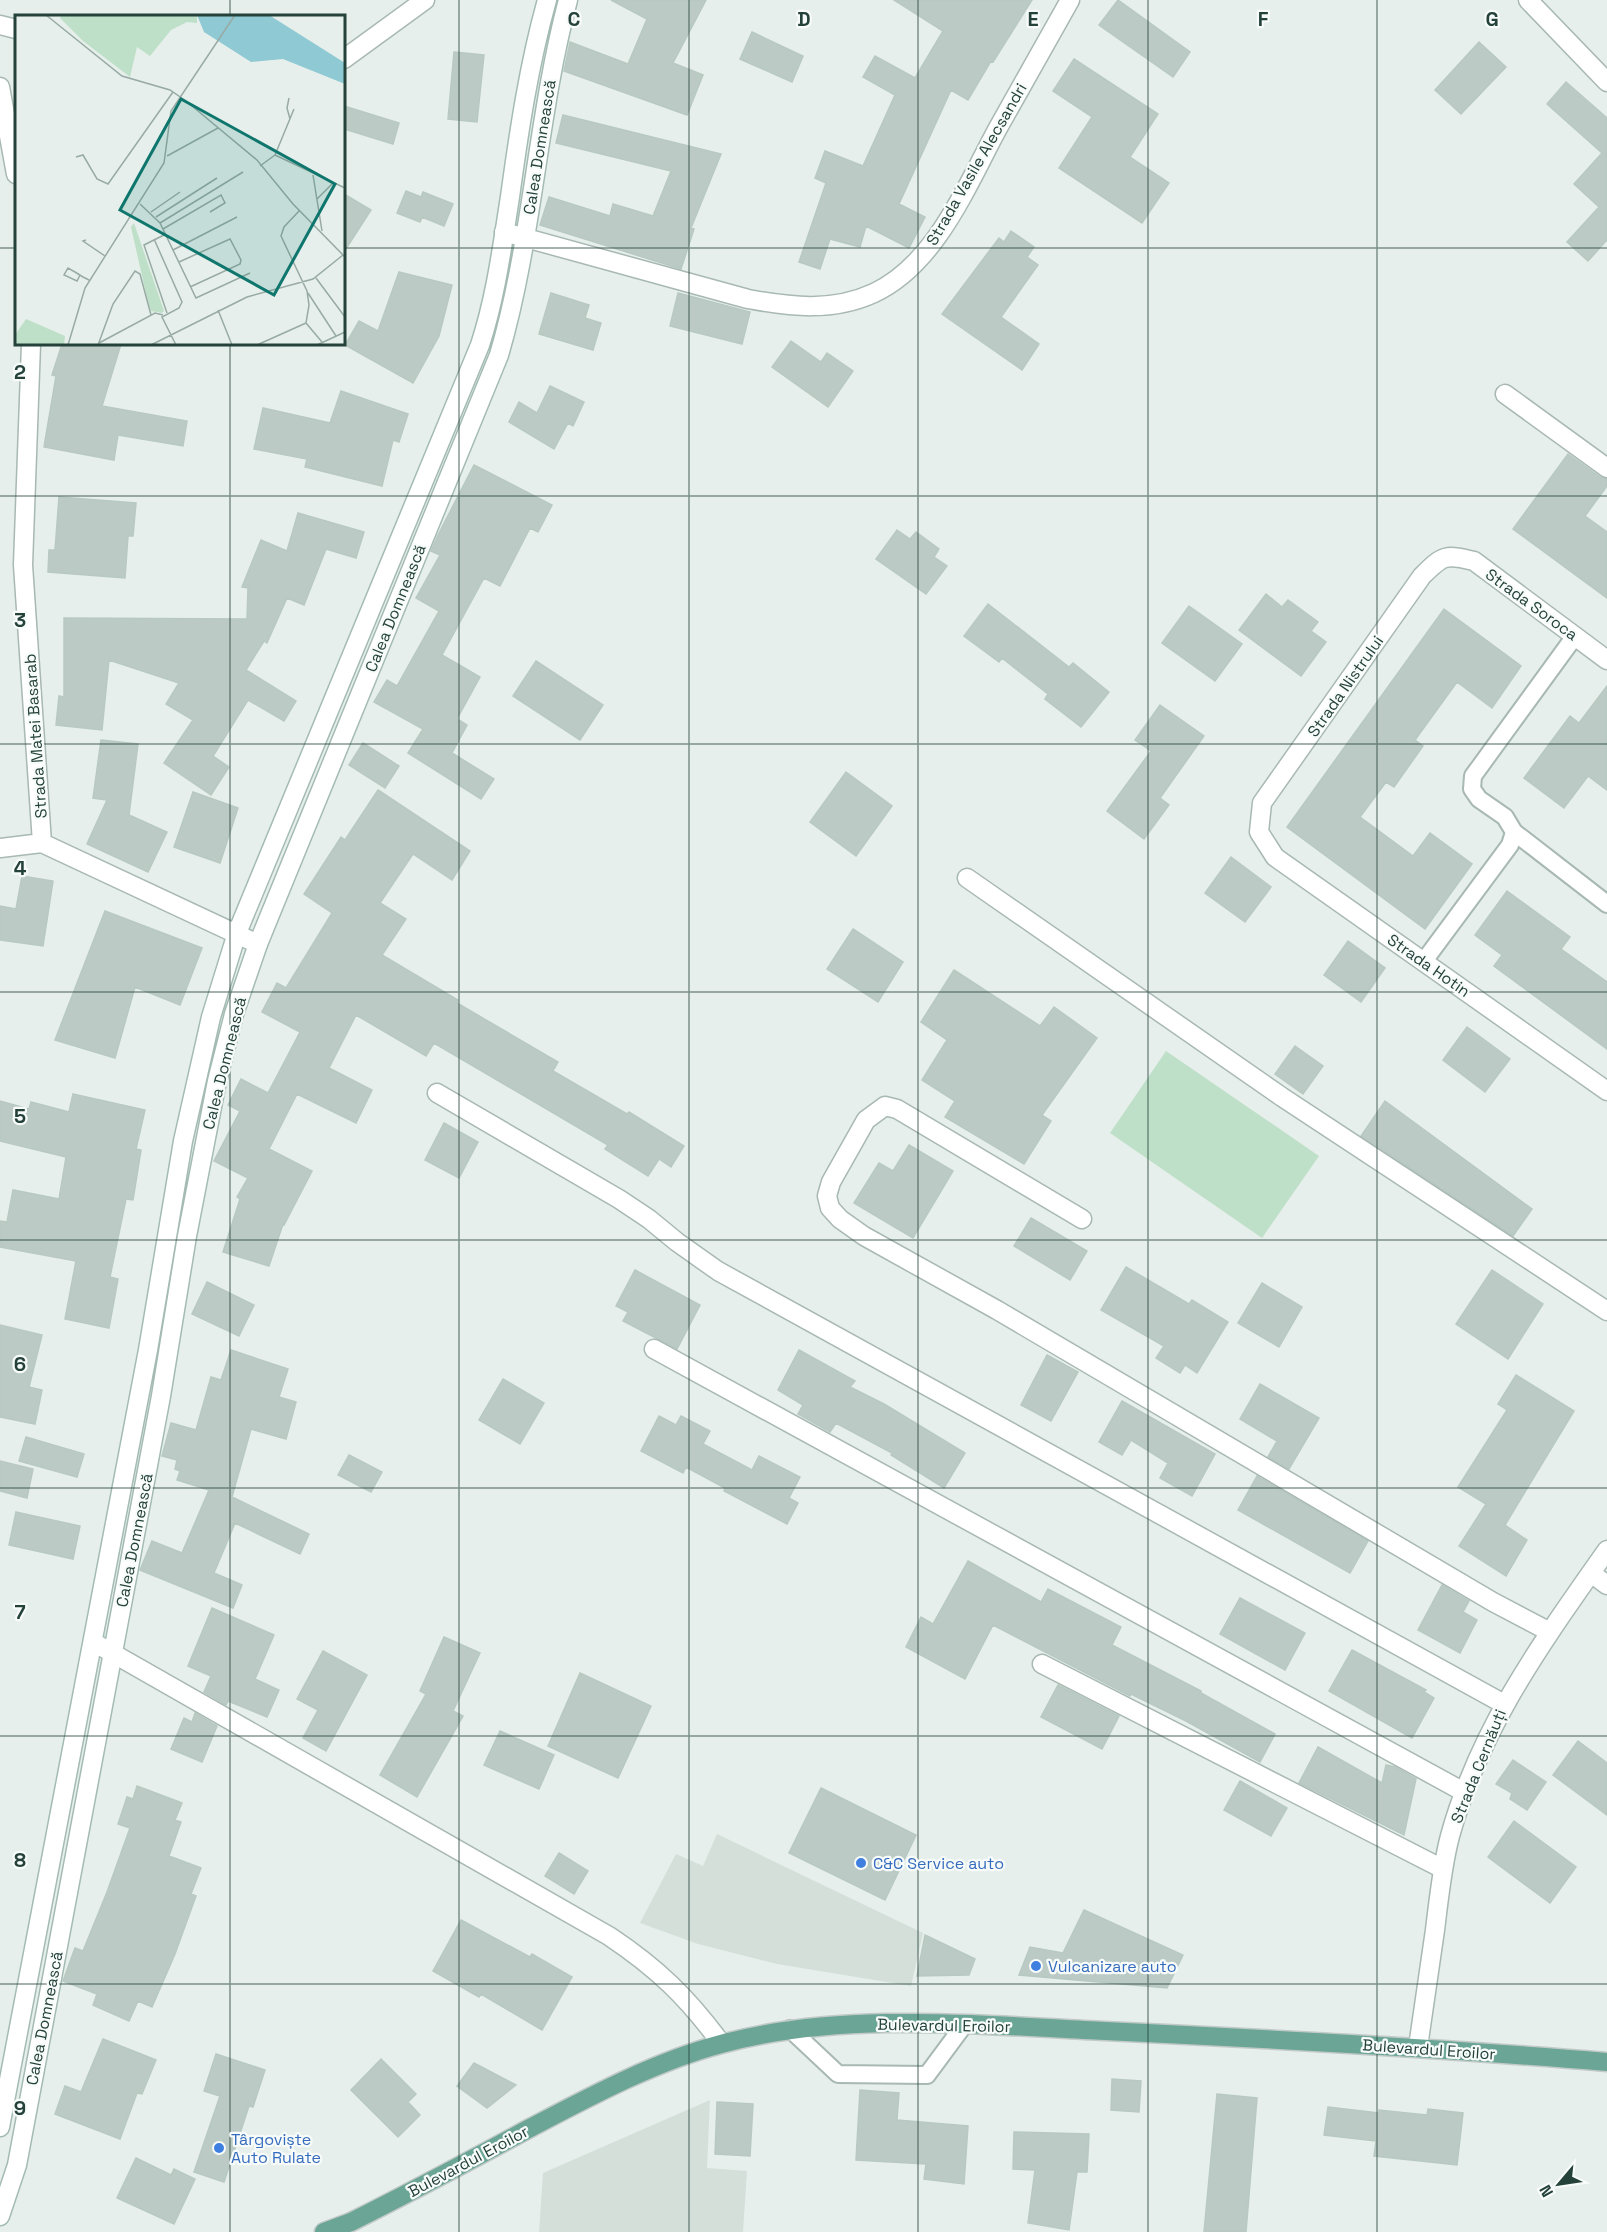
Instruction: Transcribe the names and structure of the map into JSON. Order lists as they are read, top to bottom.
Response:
{
  "streets": {
    "main road": ["Bulevardul Eroilor"],
    "street": [
      "Calea Domnească",
      "Strada Vasile Alecsandri",
      "Strada Soroca",
      "Strada Nistrului",
      "Strada Matei Basarab",
      "Strada Hotin",
      "Strada Cernăuți"
    ]
  },
  "crossings": [
    ["Calea Domnească", "Strada Vasile Alecsandri"],
    ["Strada Soroca", "Strada Nistrului"],
    ["Strada Nistrului", "Strada Hotin"],
    ["Strada Cernăuți", "Bulevardul Eroilor"]
  ],
  "places": ["C&C Service auto", "Vulcanizare auto", "Târgoviște Auto Rulate"],
  "north": "bottom left",
  "grid": {
    "columns": [
      "C",
      "D",
      "E",
      "F",
      "G"
    ],
    "rows": [
      "2",
      "3",
      "4",
      "5",
      "6",
      "7",
      "8",
      "9"
    ]
  }
}
